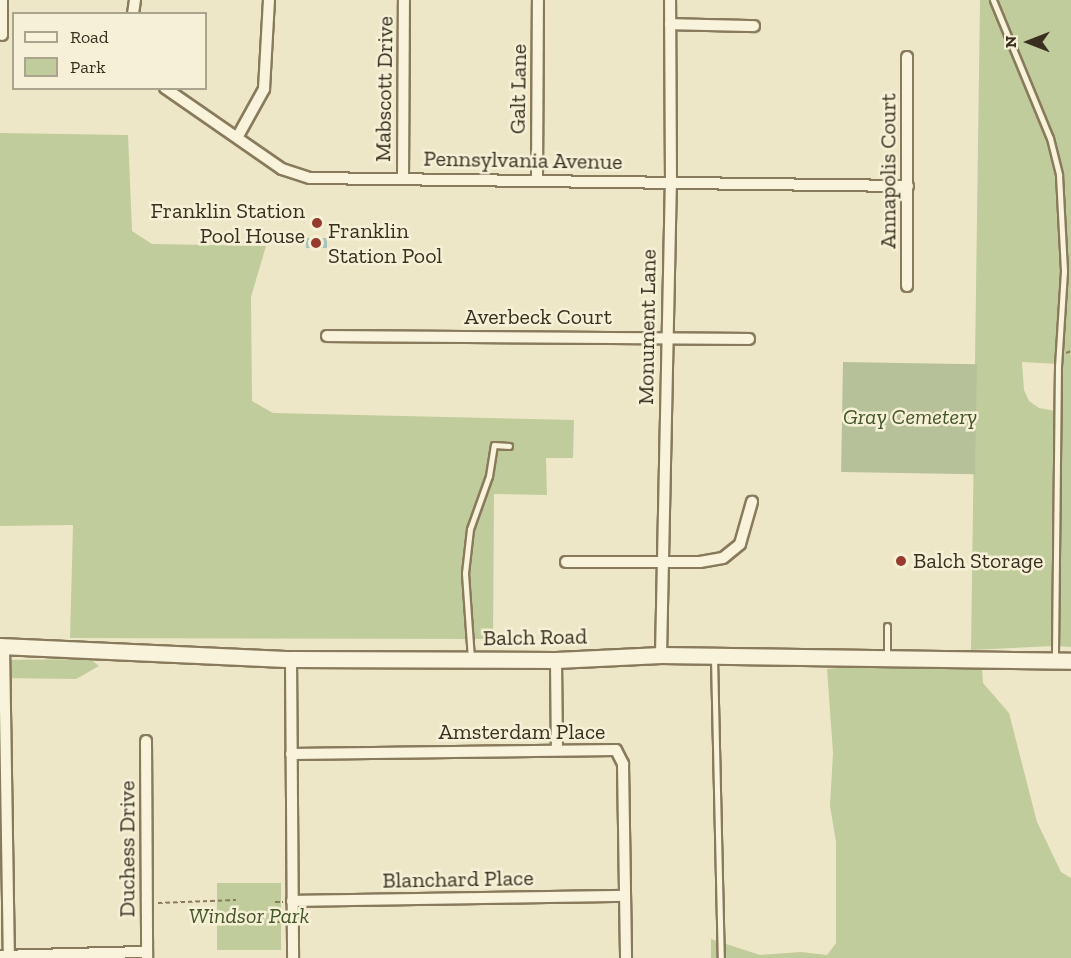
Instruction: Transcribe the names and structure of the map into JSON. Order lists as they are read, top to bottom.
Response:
{
  "streets": {
    "street": [
      "Mabscott Drive",
      "Galt Lane",
      "Pennsylvania Avenue",
      "Annapolis Court",
      "Averbeck Court",
      "Monument Lane",
      "Balch Road",
      "Amsterdam Place",
      "Duchess Drive",
      "Blanchard Place"
    ]
  },
  "crossings": [
    ["Mabscott Drive", "Pennsylvania Avenue"],
    ["Galt Lane", "Pennsylvania Avenue"],
    ["Pennsylvania Avenue", "Annapolis Court"],
    ["Pennsylvania Avenue", "Monument Lane"],
    ["Averbeck Court", "Monument Lane"],
    ["Monument Lane", "Balch Road"],
    ["Amsterdam Place", "Blanchard Place"]
  ],
  "parks": ["Gray Cemetery", "Windsor Park"],
  "places": ["Franklin Station Pool House", "Franklin Station Pool", "Balch Storage"],
  "legend": ["Road", "Park"],
  "north": "left"
}
